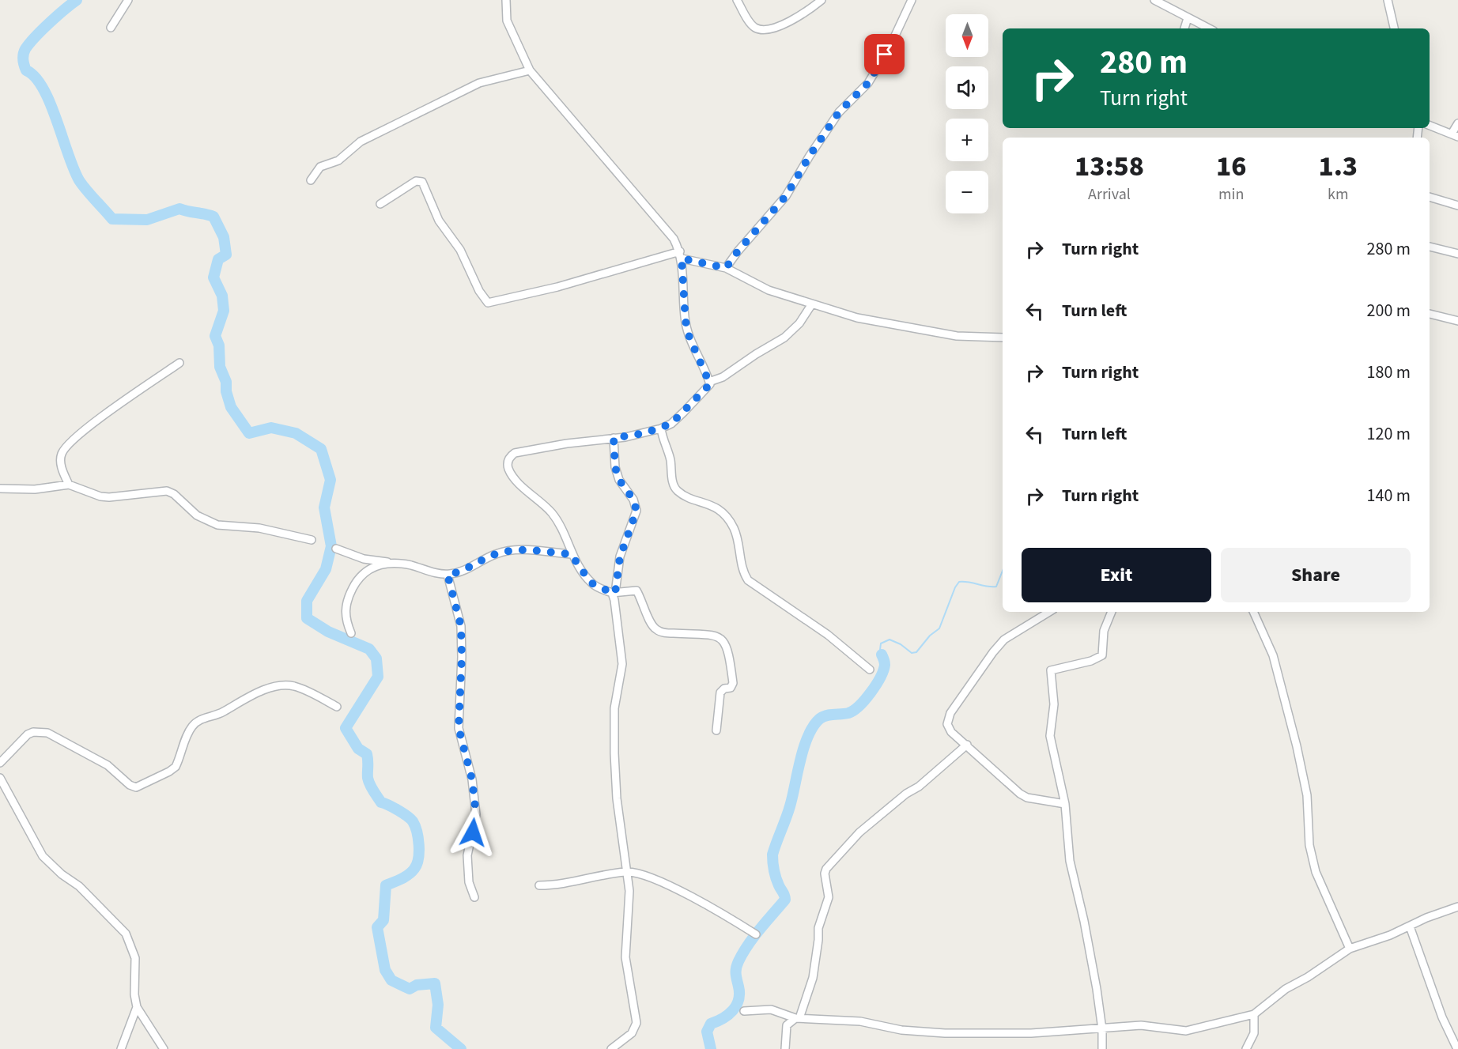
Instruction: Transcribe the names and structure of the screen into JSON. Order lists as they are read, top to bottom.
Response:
{
  "north": "bottom",
  "page": {
    "map_buttons": ["+", "−"],
    "turn": ["280 m", "Turn right"],
    "eta": [
      "13:58",
      "Arrival",
      "16",
      "min",
      "1.3",
      "km"
    ],
    "list": [
      {
        "name": "Turn right",
        "value": "280 m"
      },
      {
        "name": "Turn left",
        "value": "200 m"
      },
      {
        "name": "Turn right",
        "value": "180 m"
      },
      {
        "name": "Turn left",
        "value": "120 m"
      },
      {
        "name": "Turn right",
        "value": "140 m"
      }
    ],
    "buttons": ["Exit", "Share"]
  }
}
